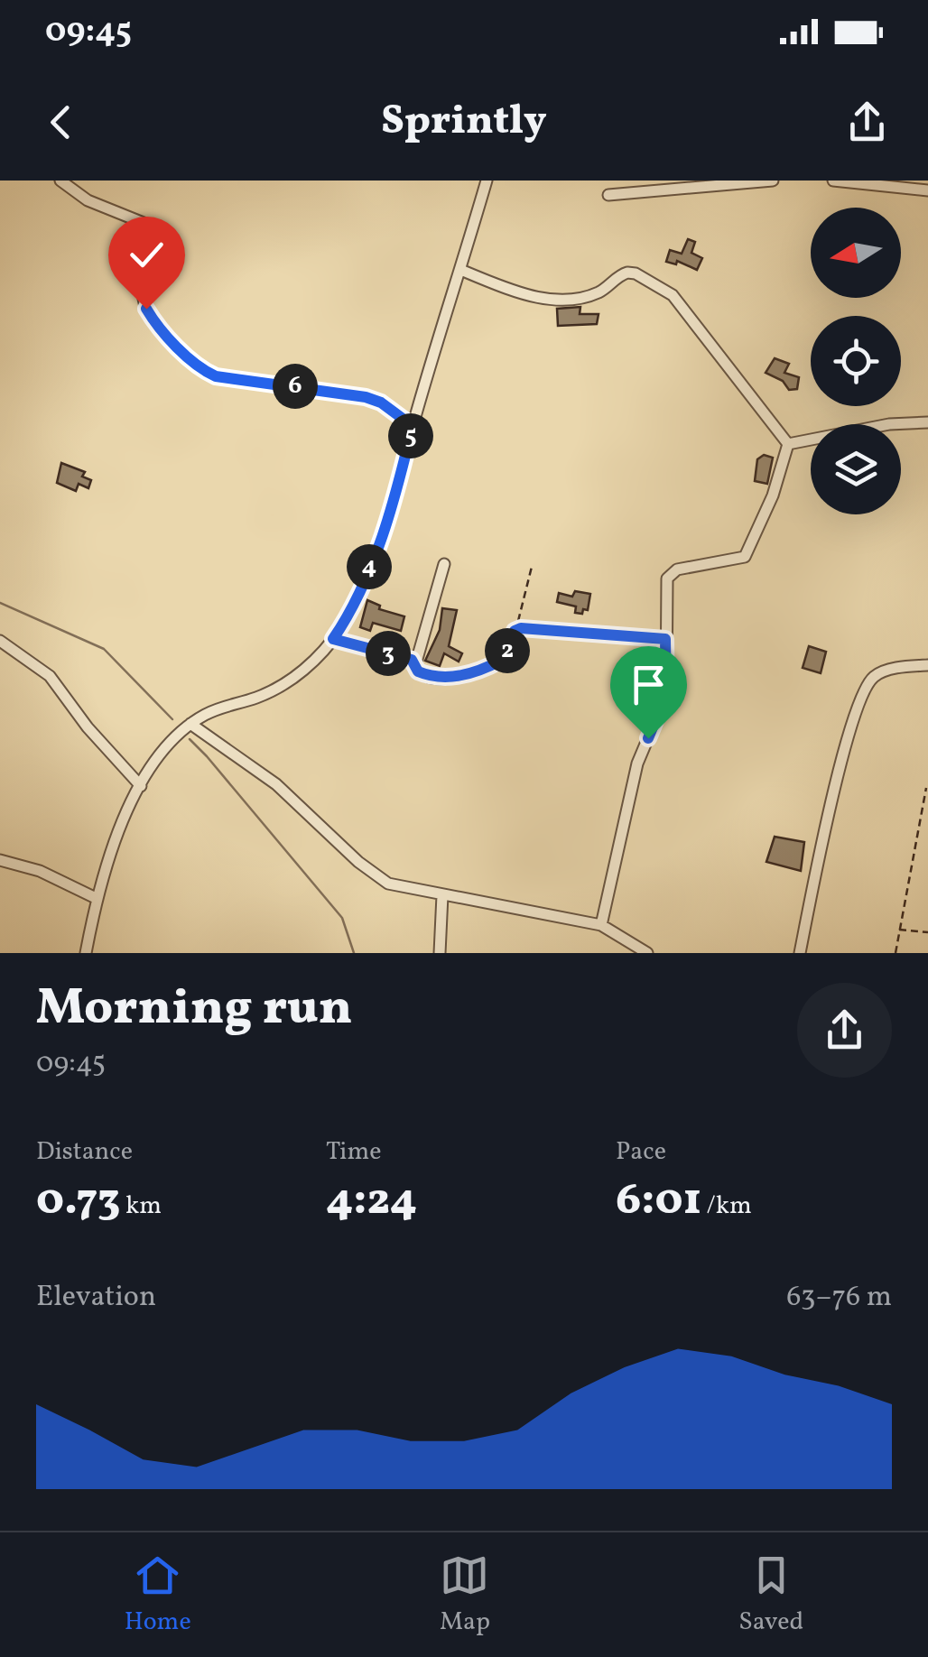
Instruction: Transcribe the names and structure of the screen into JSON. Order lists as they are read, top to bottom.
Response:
{
  "north": "left",
  "page": {
    "status": "09:45",
    "header": "Sprintly",
    "pins": [
      "6",
      "5",
      "4",
      "2",
      "3"
    ],
    "heading": ["Morning run", "09:45"],
    "stats": [
      ["Distance", "0.73 km"],
      ["Time", "4:24"],
      ["Pace", "6:01 /km"]
    ],
    "chart": ["Elevation", "63–76 m"],
    "tabs": ["Home", "Map", "Saved"]
  }
}
